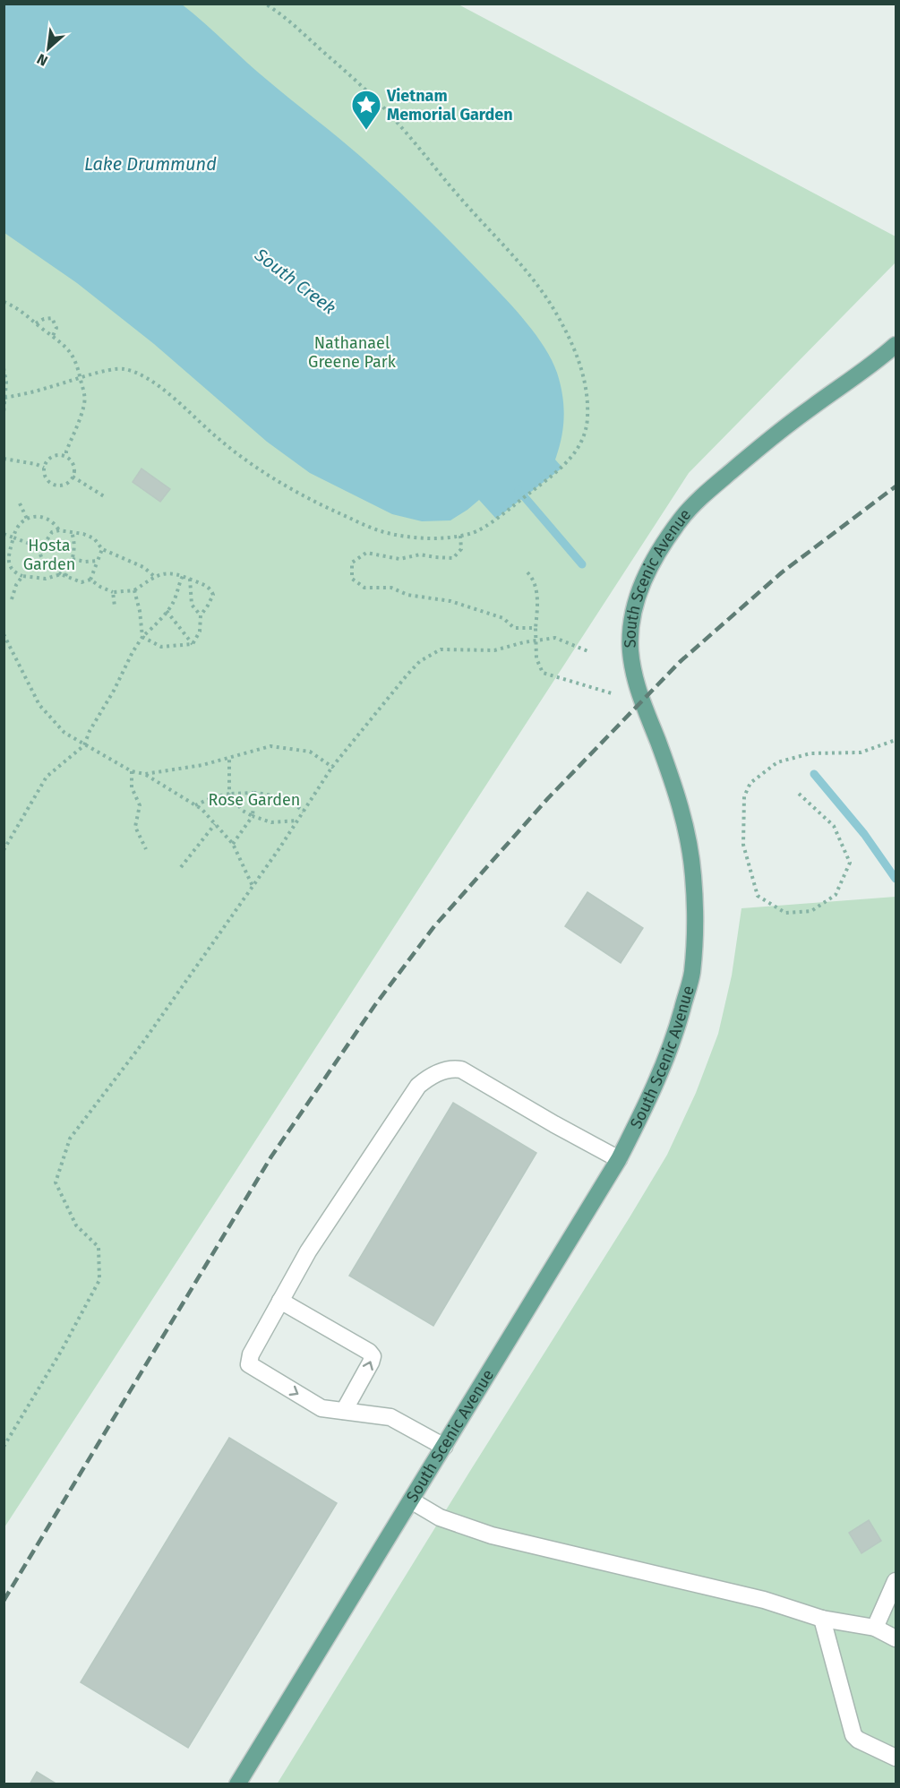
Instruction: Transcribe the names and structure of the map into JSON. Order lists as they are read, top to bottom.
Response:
{
  "streets": {
    "main road": ["South Scenic Avenue"]
  },
  "water": ["Lake Drummund", "South Creek"],
  "parks": ["Nathanael Greene Park", "Hosta Garden", "Rose Garden"],
  "places": {
    "place": ["Vietnam Memorial Garden"]
  },
  "north": "bottom left"
}
